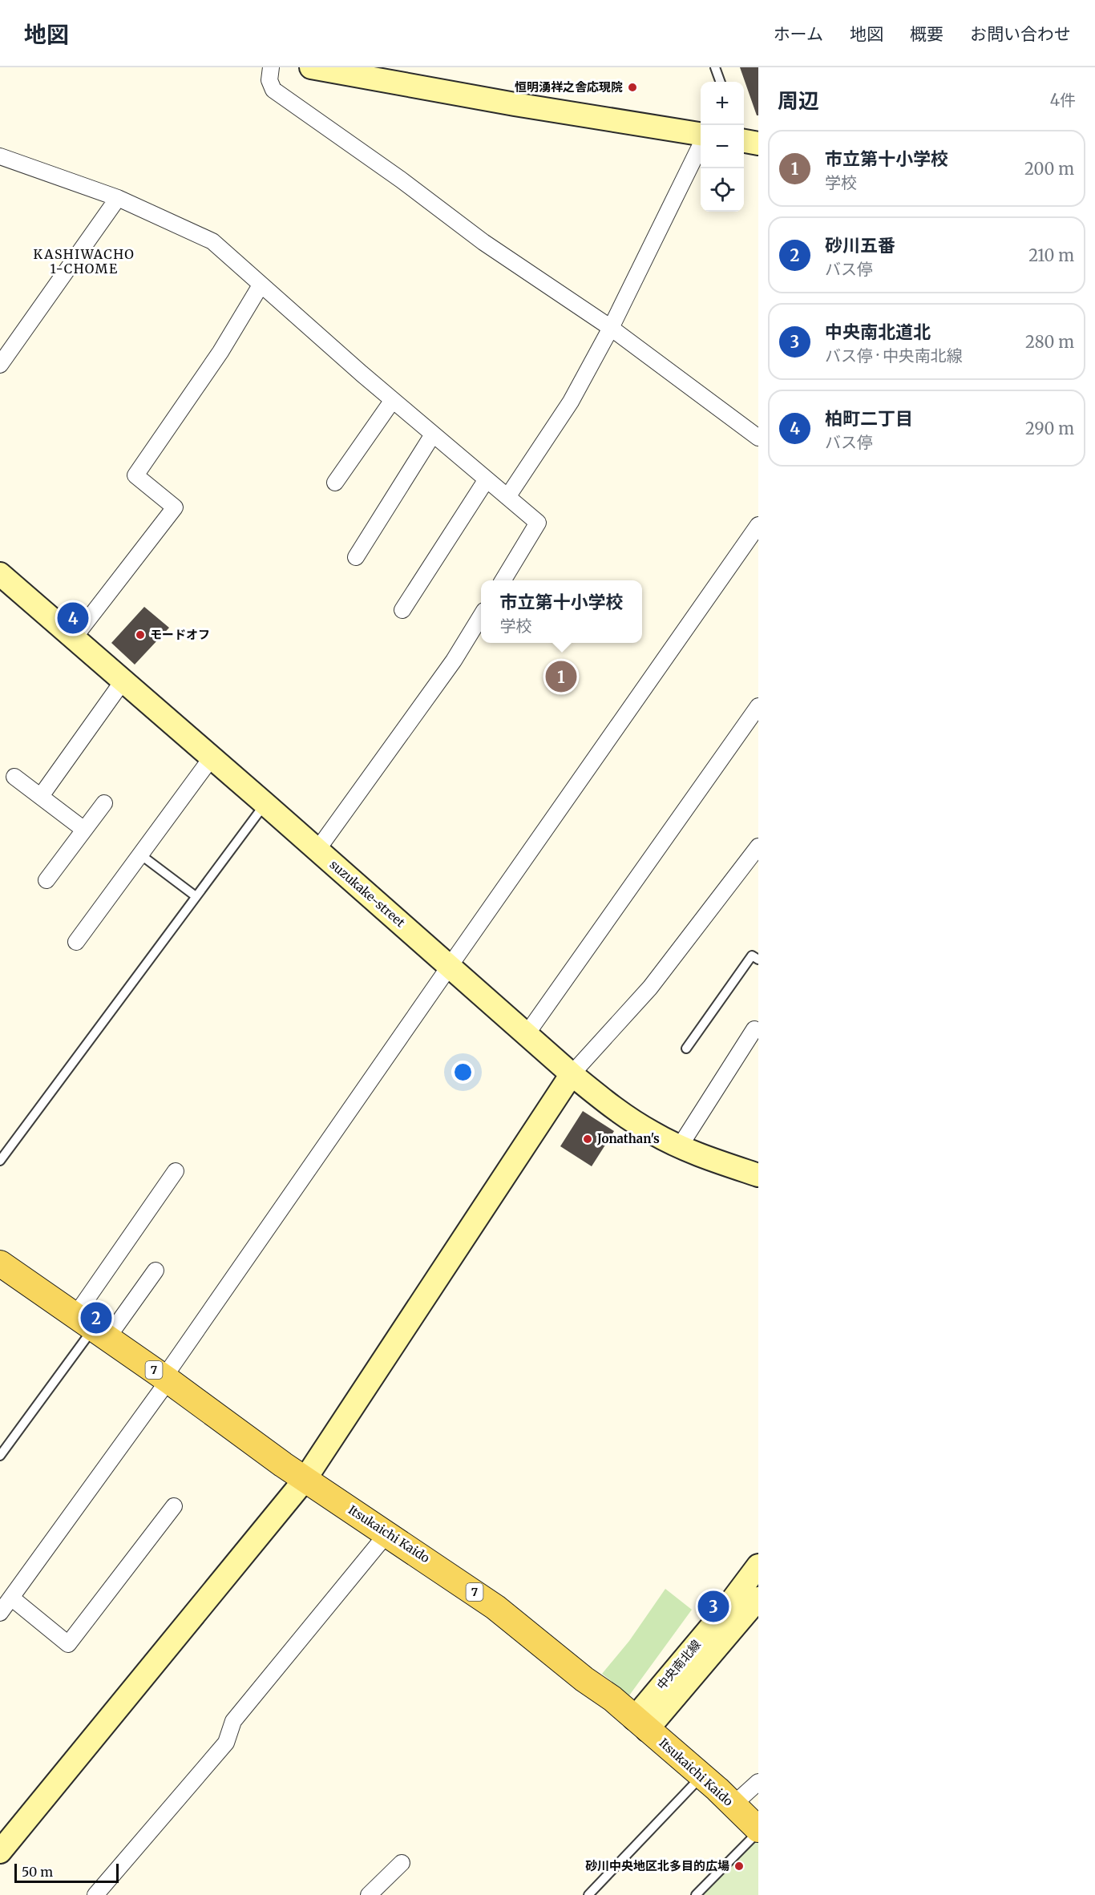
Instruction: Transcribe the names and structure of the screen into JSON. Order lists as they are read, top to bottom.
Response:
{
  "streets": {
    "main road": ["7", "Itsukaichi Kaido"],
    "street": ["suzukake-street", "中央南北線"]
  },
  "crossings": [
    ["Itsukaichi Kaido", "中央南北線"]
  ],
  "districts": ["KASHIWACHO 1-CHOME"],
  "places": [
    "恒明湧祥之舎応現院",
    "モードオフ",
    "Jonathan's",
    "砂川中央地区北多目的広場"
  ],
  "scale_bar": "50 m",
  "page": {
    "header": "地図",
    "nav": [
      "ホーム",
      "地図",
      "概要",
      "お問い合わせ"
    ],
    "heading": ["周辺", "4件"],
    "map_buttons": ["+", "−"],
    "list": [
      {
        "mark": "1",
        "name": "市立第十小学校",
        "note": "学校",
        "value": "200 m"
      },
      {
        "mark": "2",
        "name": "砂川五番",
        "note": "バス停",
        "value": "210 m"
      },
      {
        "mark": "3",
        "name": "中央南北道北",
        "note": "バス停 · 中央南北線",
        "value": "280 m"
      },
      {
        "mark": "4",
        "name": "柏町二丁目",
        "note": "バス停",
        "value": "290 m"
      }
    ],
    "popup": ["市立第十小学校", "学校"],
    "pins": [
      "4",
      "1",
      "2",
      "3"
    ],
    "scale": "50 m"
  }
}
